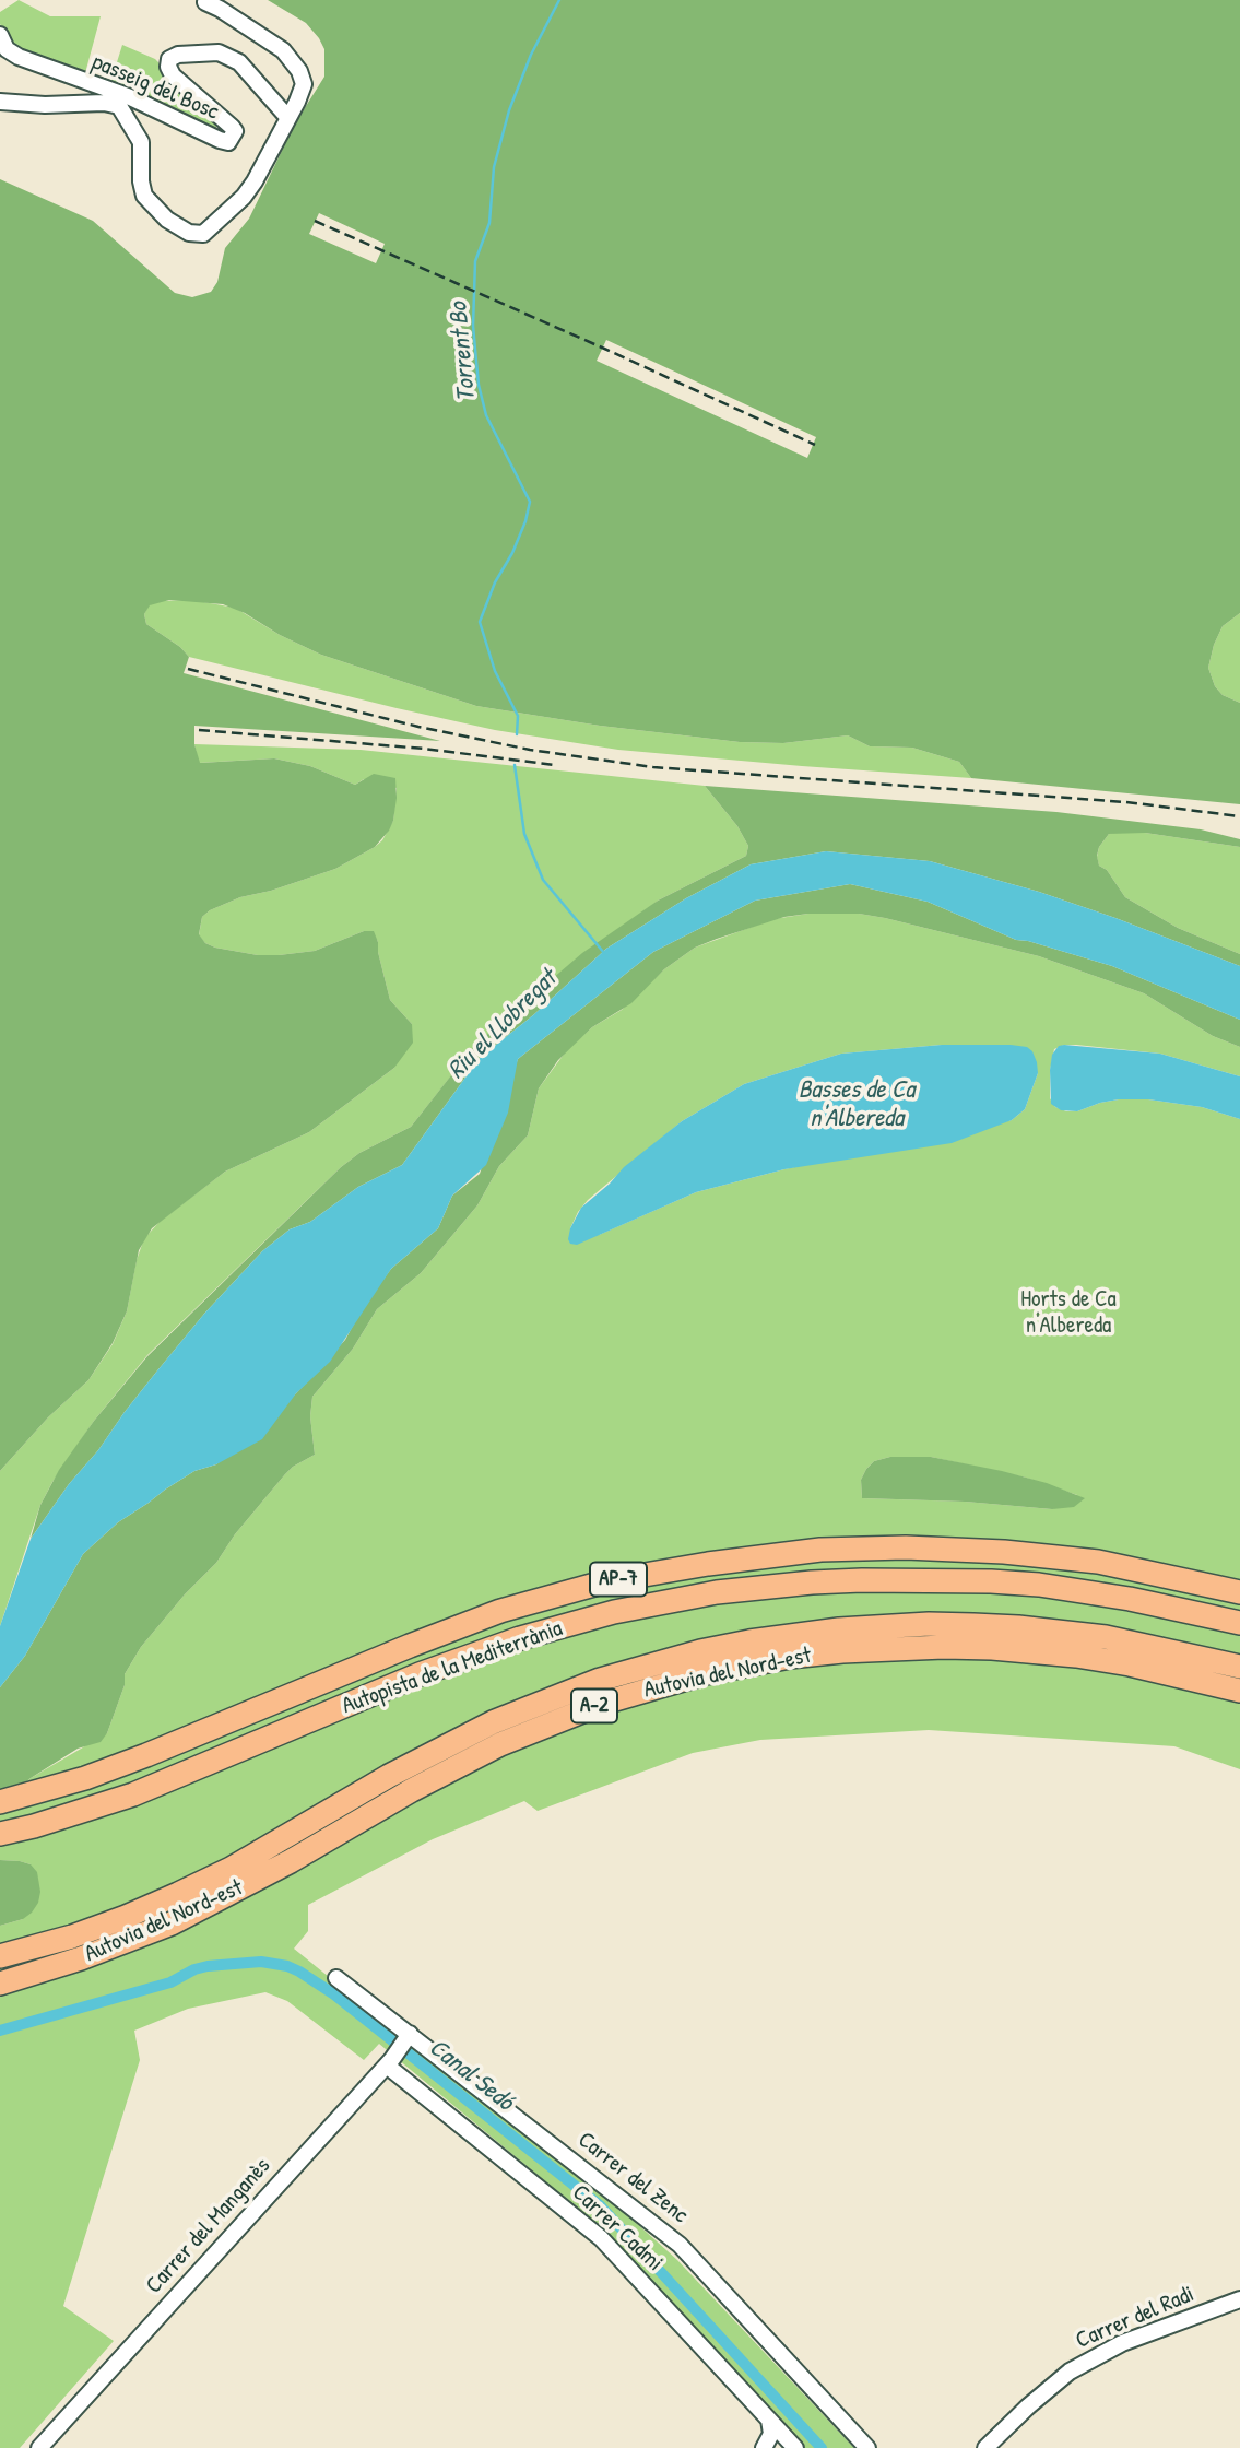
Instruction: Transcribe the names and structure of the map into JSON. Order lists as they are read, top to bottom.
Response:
{
  "streets": {
    "highway": [
      "AP-7",
      "Autopista de la Mediterrània",
      "Autovia del Nord-est",
      "A-2"
    ],
    "street": [
      "passeig del Bosc",
      "Carrer del Zenc",
      "Carrer del Manganès",
      "Carrer Cadmi",
      "Carrer del Radi"
    ]
  },
  "crossings": [
    ["Carrer del Zenc", "Carrer del Manganès"],
    ["Carrer del Manganès", "Carrer Cadmi"]
  ],
  "water": [
    "Torrent Bo",
    "Riu el Llobregat",
    "Basses de Ca n'Albereda",
    "Canal Sedó"
  ],
  "parks": ["Horts de Ca n'Albereda"]
}
